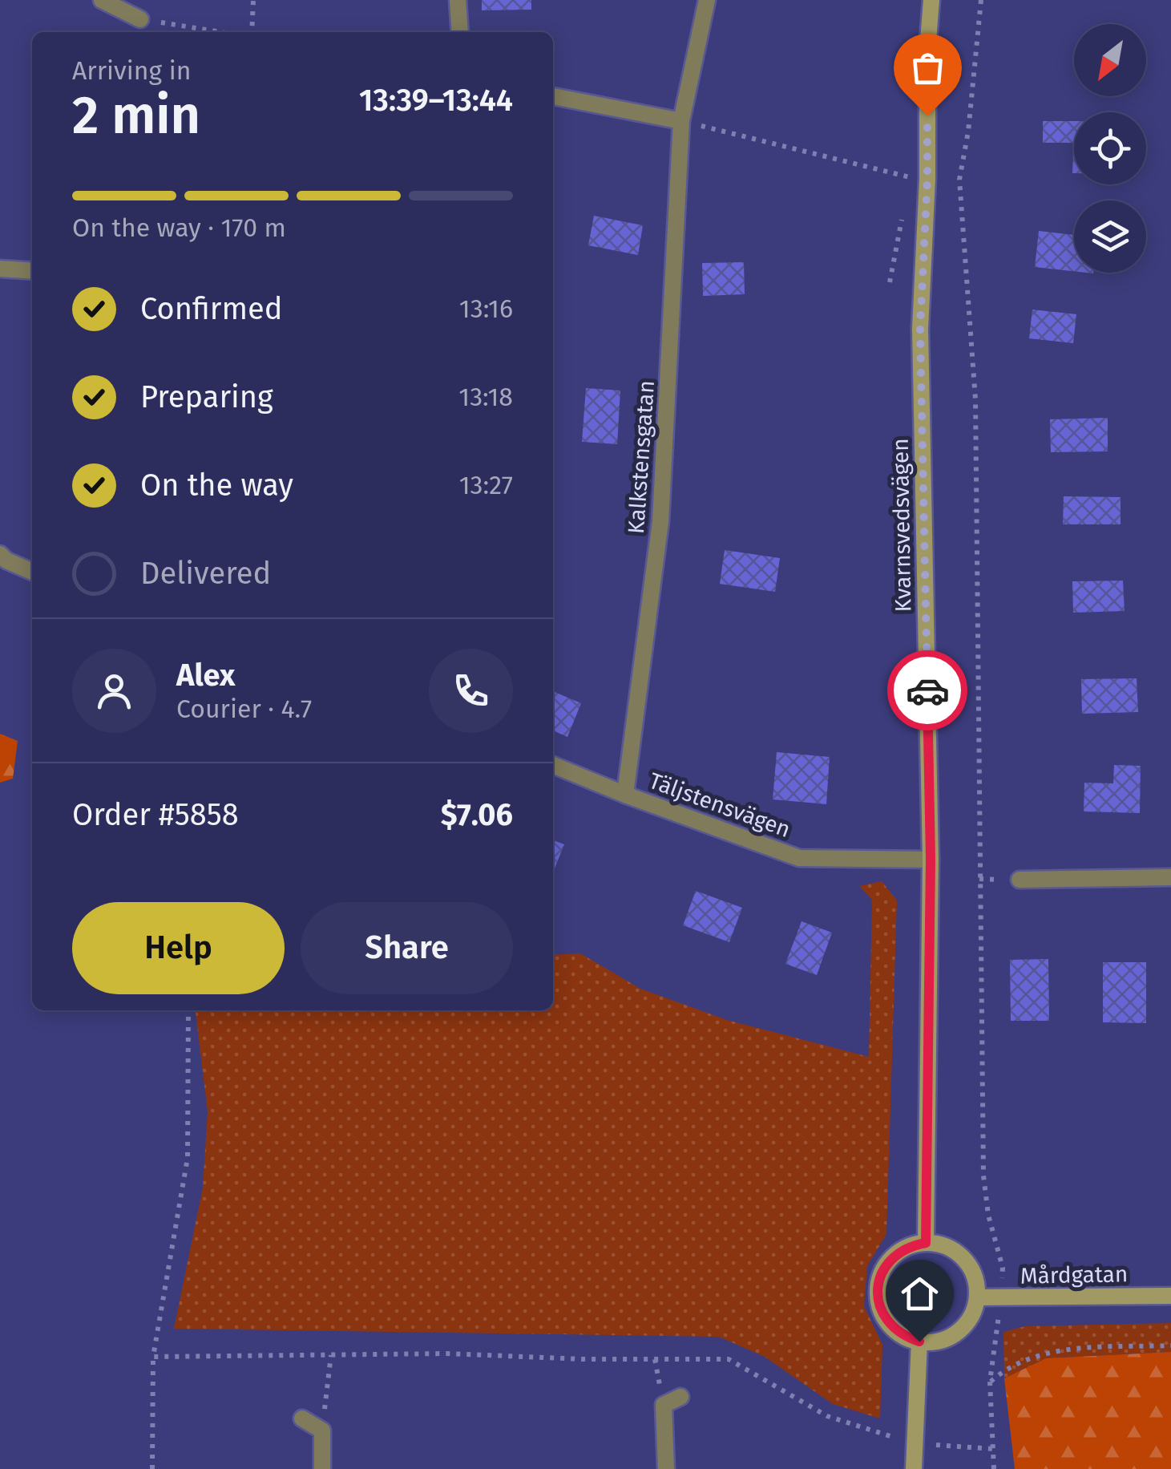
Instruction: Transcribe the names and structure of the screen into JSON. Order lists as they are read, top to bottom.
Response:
{
  "streets": {
    "street": [
      "Kalkstensgatan",
      "Kvarnsvedsvägen",
      "Täljstensvägen",
      "Mårdgatan"
    ]
  },
  "crossings": [
    ["Kalkstensgatan", "Täljstensvägen"],
    ["Kvarnsvedsvägen", "Täljstensvägen"],
    ["Kvarnsvedsvägen", "Mårdgatan"]
  ],
  "north": "bottom left",
  "page": {
    "heading": ["2 min", "Arriving in", "13:39–13:44"],
    "panel": [
      "Alex",
      "Courier · 4.7",
      "Order #5858",
      "$7.06"
    ],
    "bar": "On the way · 170 m",
    "list": [
      ["Confirmed", "13:16"],
      ["Preparing", "13:18"],
      ["On the way", "13:27"],
      "Delivered"
    ],
    "buttons": ["Help", "Share"]
  }
}
